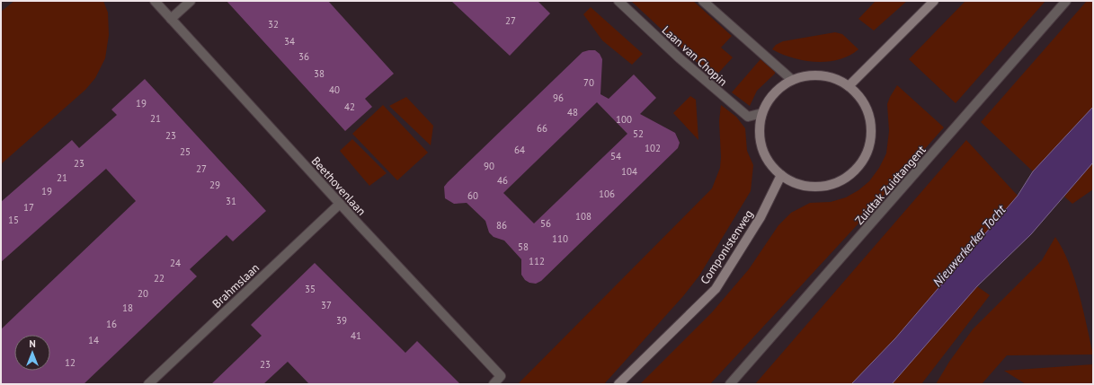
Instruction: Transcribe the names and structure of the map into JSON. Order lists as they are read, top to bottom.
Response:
{
  "streets": {
    "main road": ["Componistenweg"],
    "street": [
      "Laan van Chopin",
      "Zuidtak Zuidtangent",
      "Beethovenlaan",
      "Brahmslaan"
    ]
  },
  "crossings": [
    ["Laan van Chopin", "Componistenweg"],
    ["Beethovenlaan", "Brahmslaan"]
  ],
  "water": ["Nieuwerkerker Tocht"],
  "house_numbers": [
    "27",
    "32",
    "34",
    "36",
    "38",
    "70",
    "40",
    "96",
    "19",
    "42",
    "48",
    "21",
    "100",
    "66",
    "52",
    "23",
    "102",
    "64",
    "25",
    "54",
    "23",
    "90",
    "27",
    "104",
    "21",
    "46",
    "29",
    "19",
    "106",
    "60",
    "31",
    "17",
    "108",
    "15",
    "56",
    "86",
    "110",
    "58",
    "112",
    "24",
    "22",
    "35",
    "20",
    "37",
    "18",
    "39",
    "16",
    "41",
    "14",
    "12",
    "23"
  ],
  "north": "top"
}
